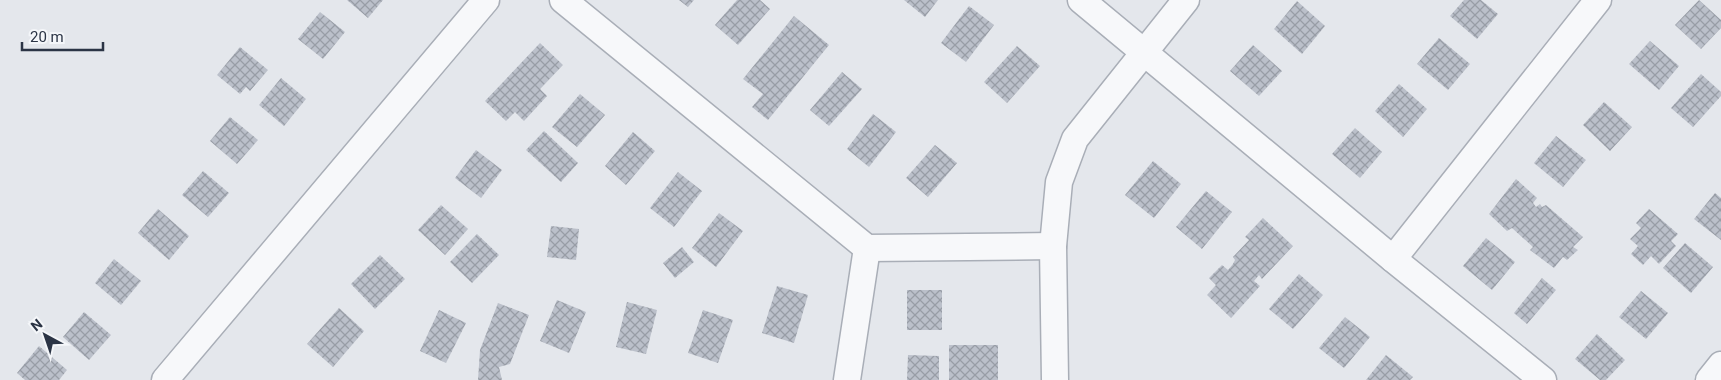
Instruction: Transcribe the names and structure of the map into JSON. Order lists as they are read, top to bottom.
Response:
{
  "scale_bar": "20 m",
  "north": "top left"
}
